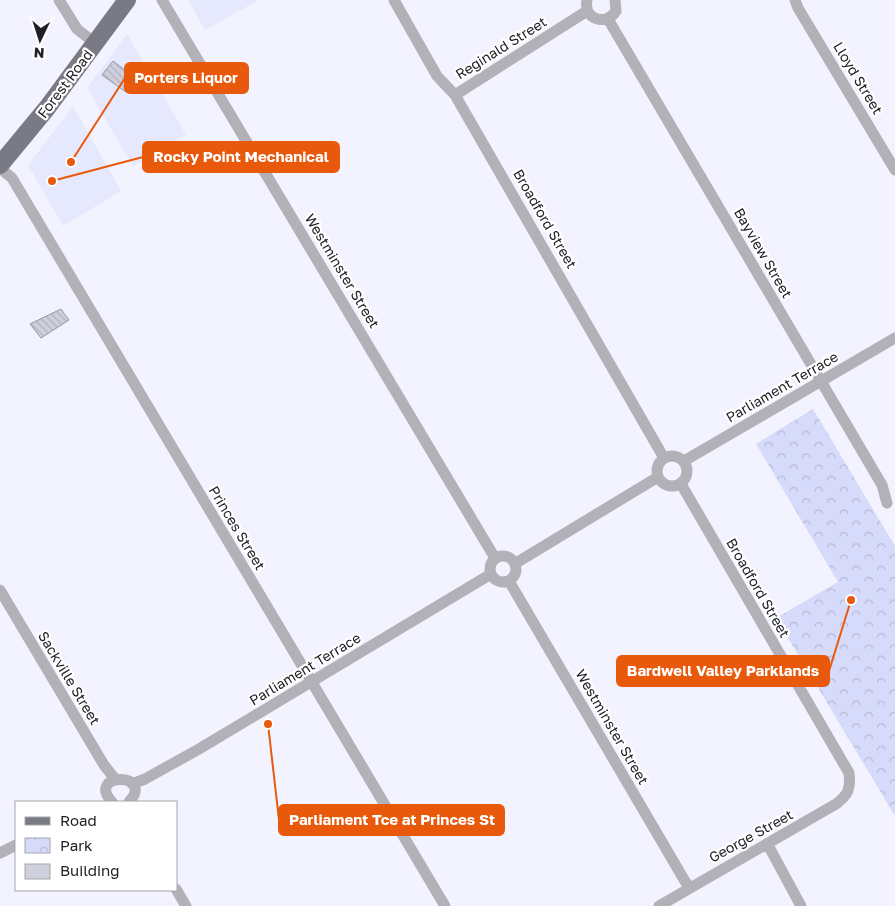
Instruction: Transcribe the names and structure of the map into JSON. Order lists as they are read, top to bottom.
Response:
{
  "streets": {
    "main road": ["Forest Road"],
    "street": [
      "Reginald Street",
      "Lloyd Street",
      "Broadford Street",
      "Bayview Street",
      "Westminster Street",
      "Parliament Terrace",
      "Princes Street",
      "Sackville Street",
      "George Street"
    ]
  },
  "crossings": [
    ["Reginald Street", "Broadford Street"],
    ["Forest Road", "Princes Street"],
    ["Broadford Street", "Parliament Terrace"],
    ["Broadford Street", "George Street"],
    ["Bayview Street", "Parliament Terrace"],
    ["Westminster Street", "Parliament Terrace"],
    ["Westminster Street", "George Street"],
    ["Parliament Terrace", "Princes Street"]
  ],
  "places": [
    "Porters Liquor",
    "Rocky Point Mechanical",
    "Bardwell Valley Parklands",
    "Parliament Tce at Princes St"
  ],
  "legend": ["Road", "Park", "Building"],
  "north": "bottom"
}
